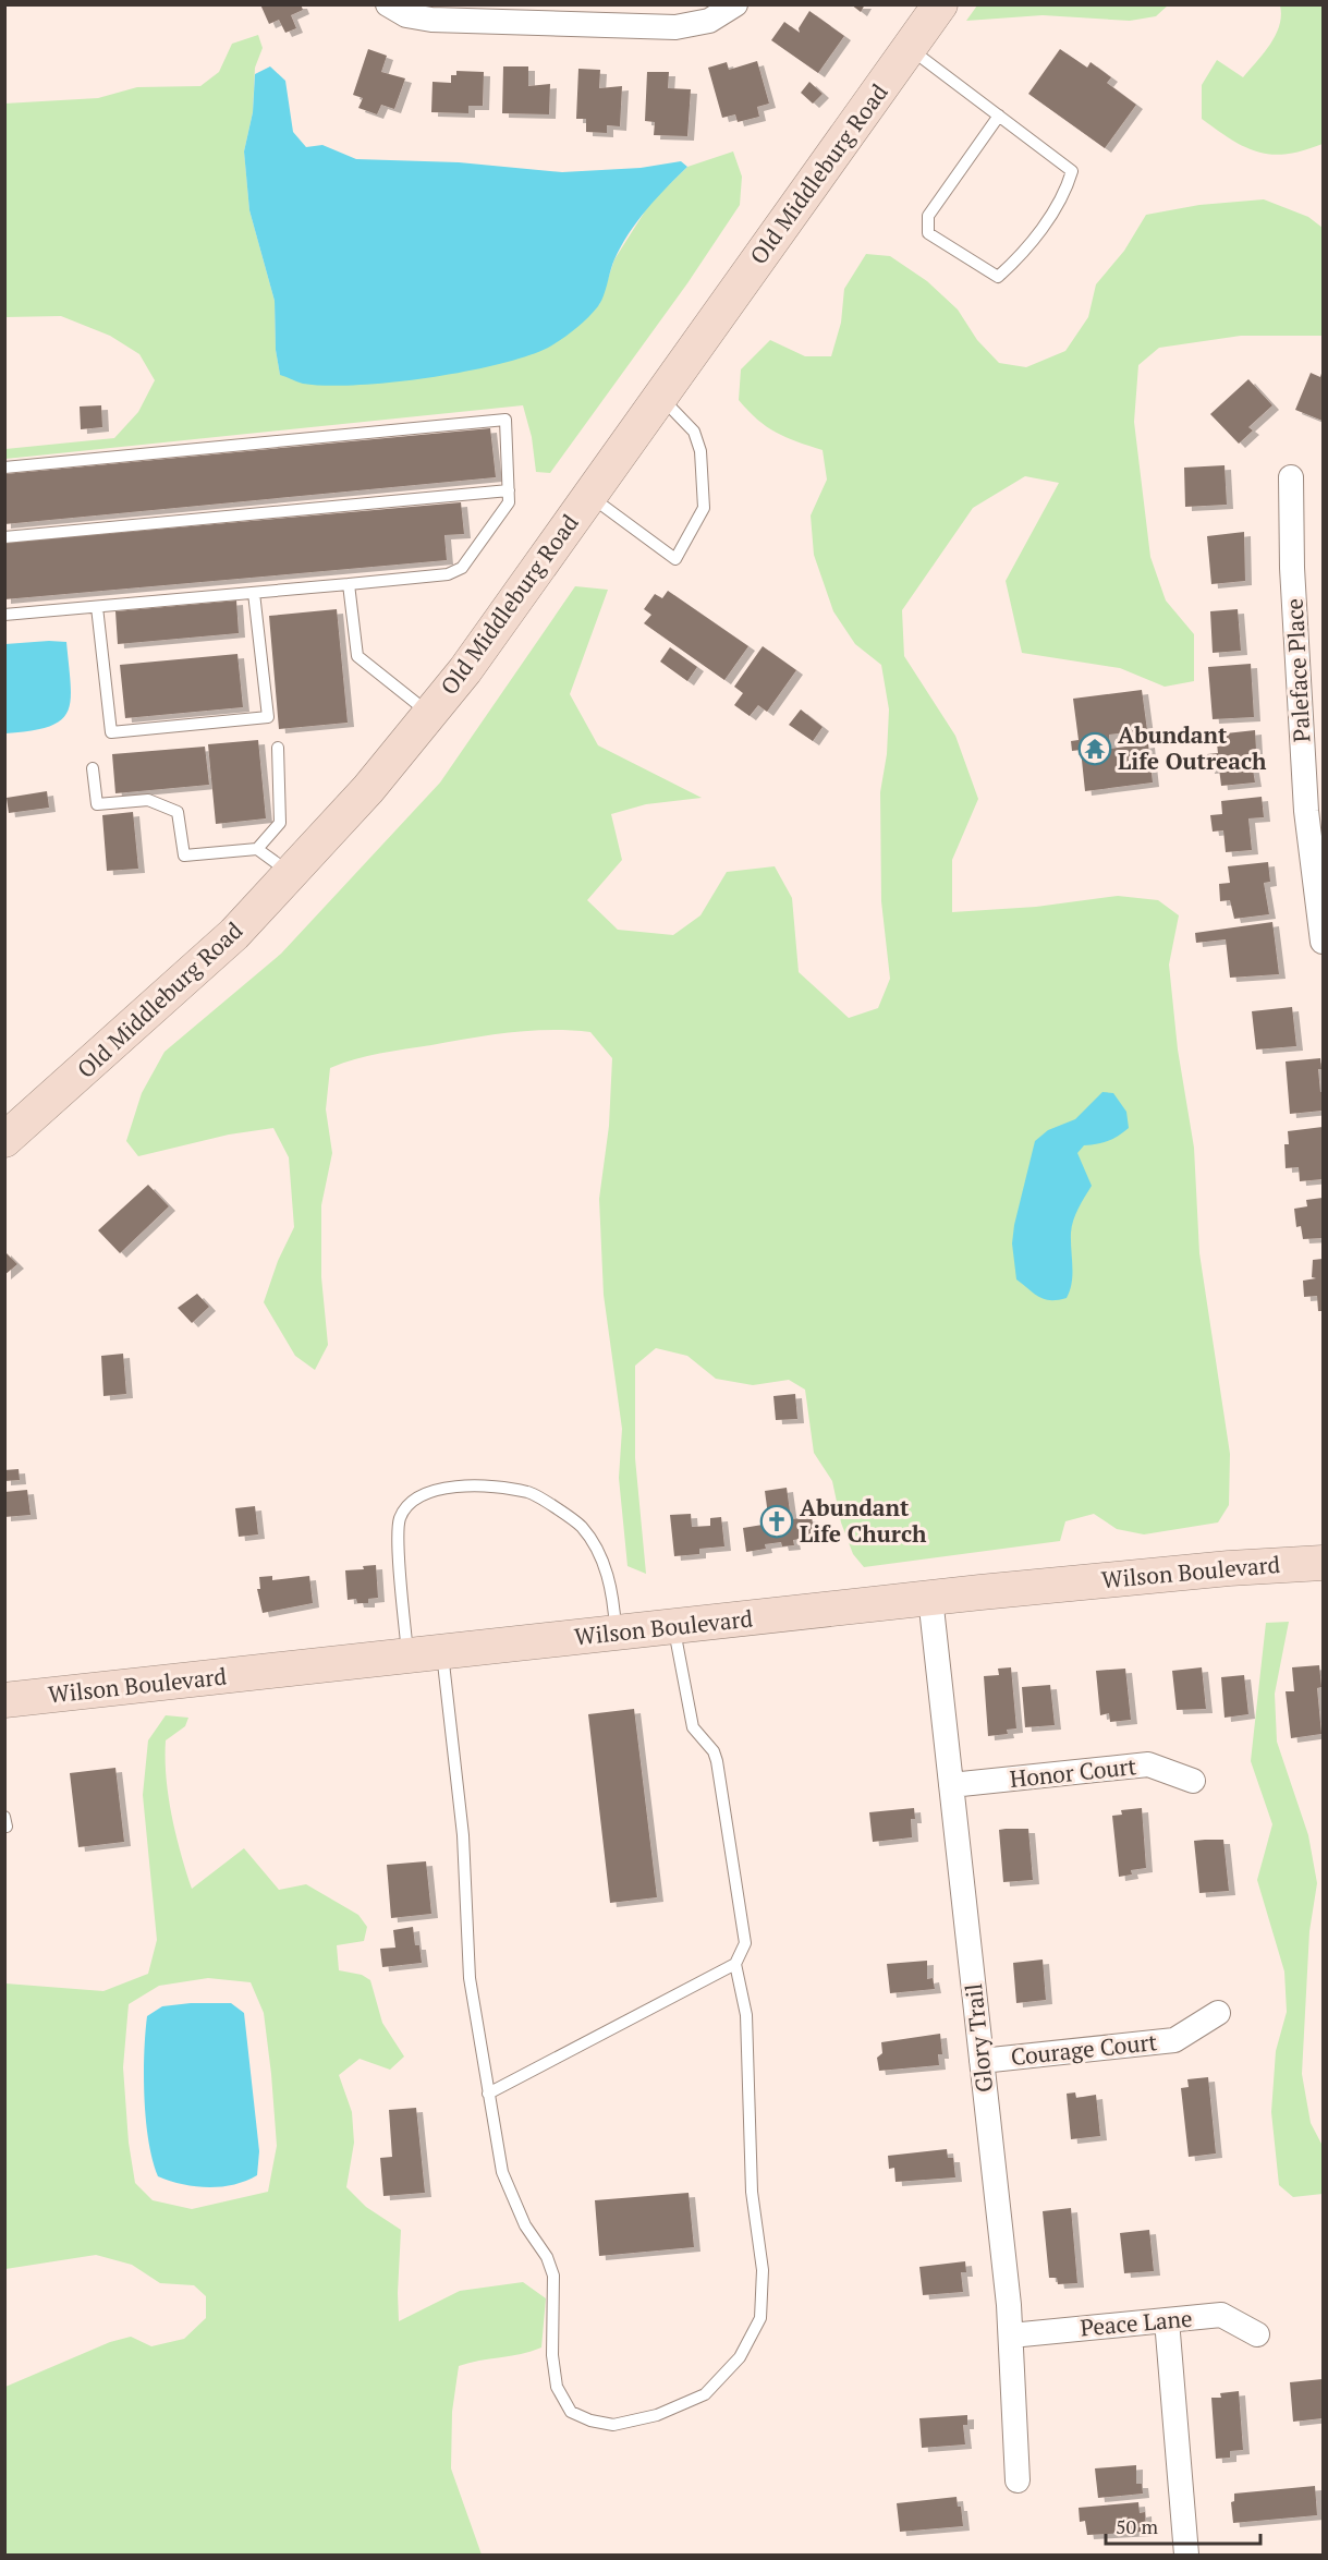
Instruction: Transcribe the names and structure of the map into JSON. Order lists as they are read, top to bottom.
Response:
{
  "streets": {
    "main road": ["Old Middleburg Road", "Wilson Boulevard"],
    "street": [
      "Paleface Place",
      "Honor Court",
      "Glory Trail",
      "Courage Court",
      "Peace Lane"
    ]
  },
  "crossings": [
    ["Wilson Boulevard", "Glory Trail"],
    ["Honor Court", "Glory Trail"],
    ["Glory Trail", "Courage Court"],
    ["Glory Trail", "Peace Lane"]
  ],
  "places": {
    "temple": ["Abundant Life Outreach"],
    "church": ["Abundant Life Church"]
  },
  "scale_bar": "50 m"
}
